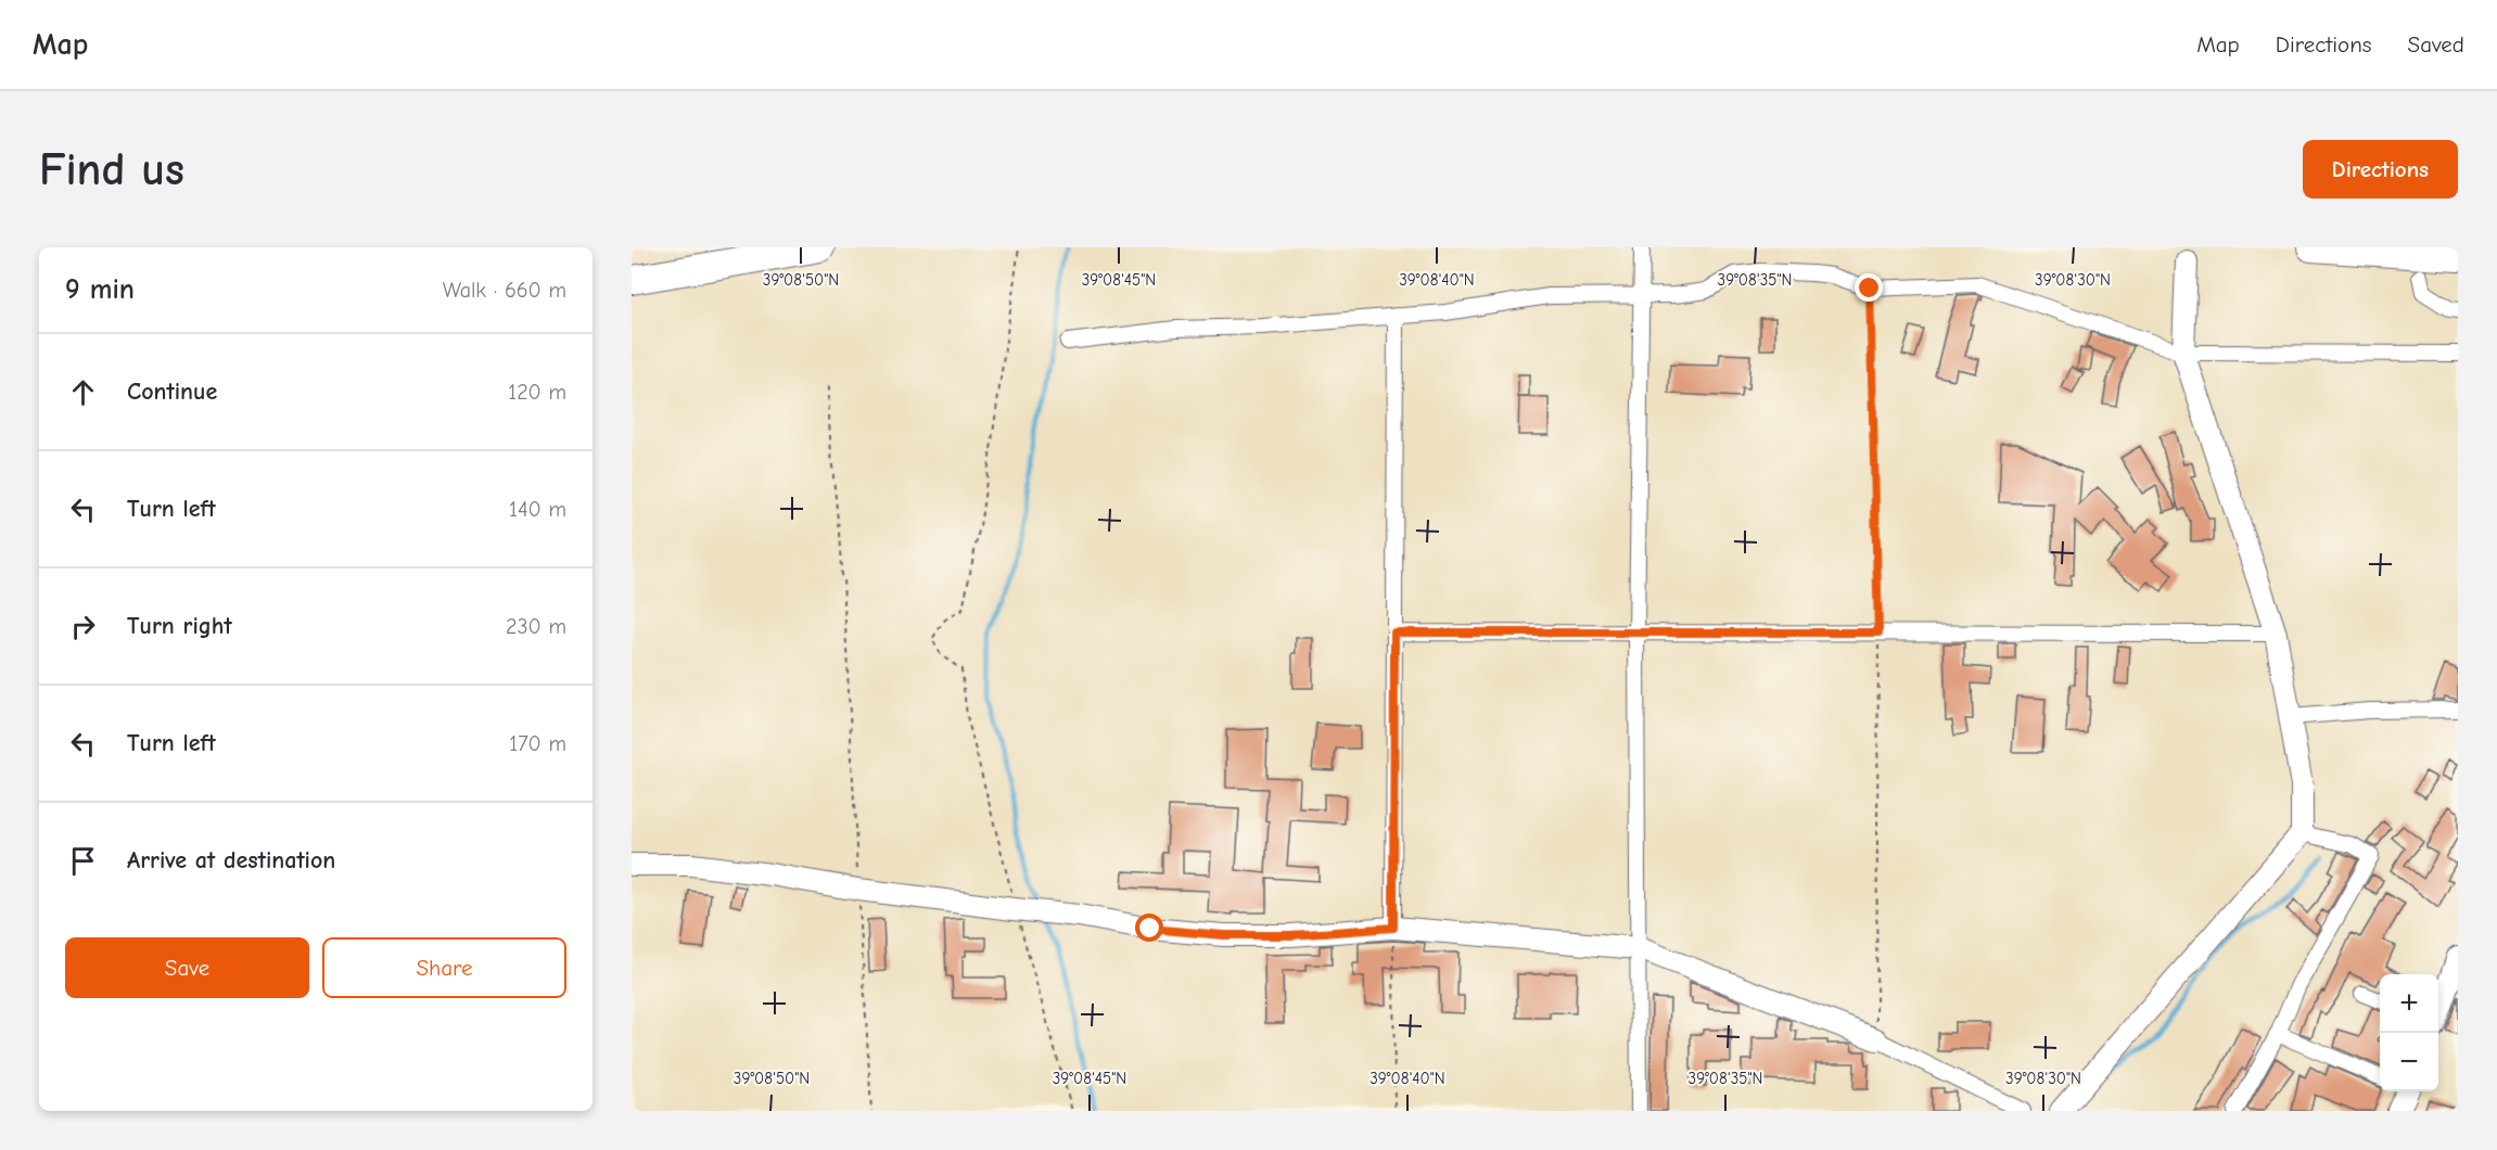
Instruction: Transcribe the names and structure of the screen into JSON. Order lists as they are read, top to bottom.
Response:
{
  "page": {
    "header": "Map",
    "nav": ["Map", "Directions", "Saved"],
    "buttons": [
      "Directions",
      ["Save", "Share"]
    ],
    "title": "Find us",
    "heading": ["9 min", "Walk · 660 m"],
    "list": [
      ["Continue", "120 m"],
      ["Turn left", "140 m"],
      ["Turn right", "230 m"],
      ["Turn left", "170 m"],
      "Arrive at destination"
    ],
    "map_buttons": ["+", "−"]
  },
  "coordinates": [
    "39°08'50\"N",
    "39°08'45\"N",
    "39°08'40\"N",
    "39°08'35\"N",
    "39°08'30\"N"
  ]
}
